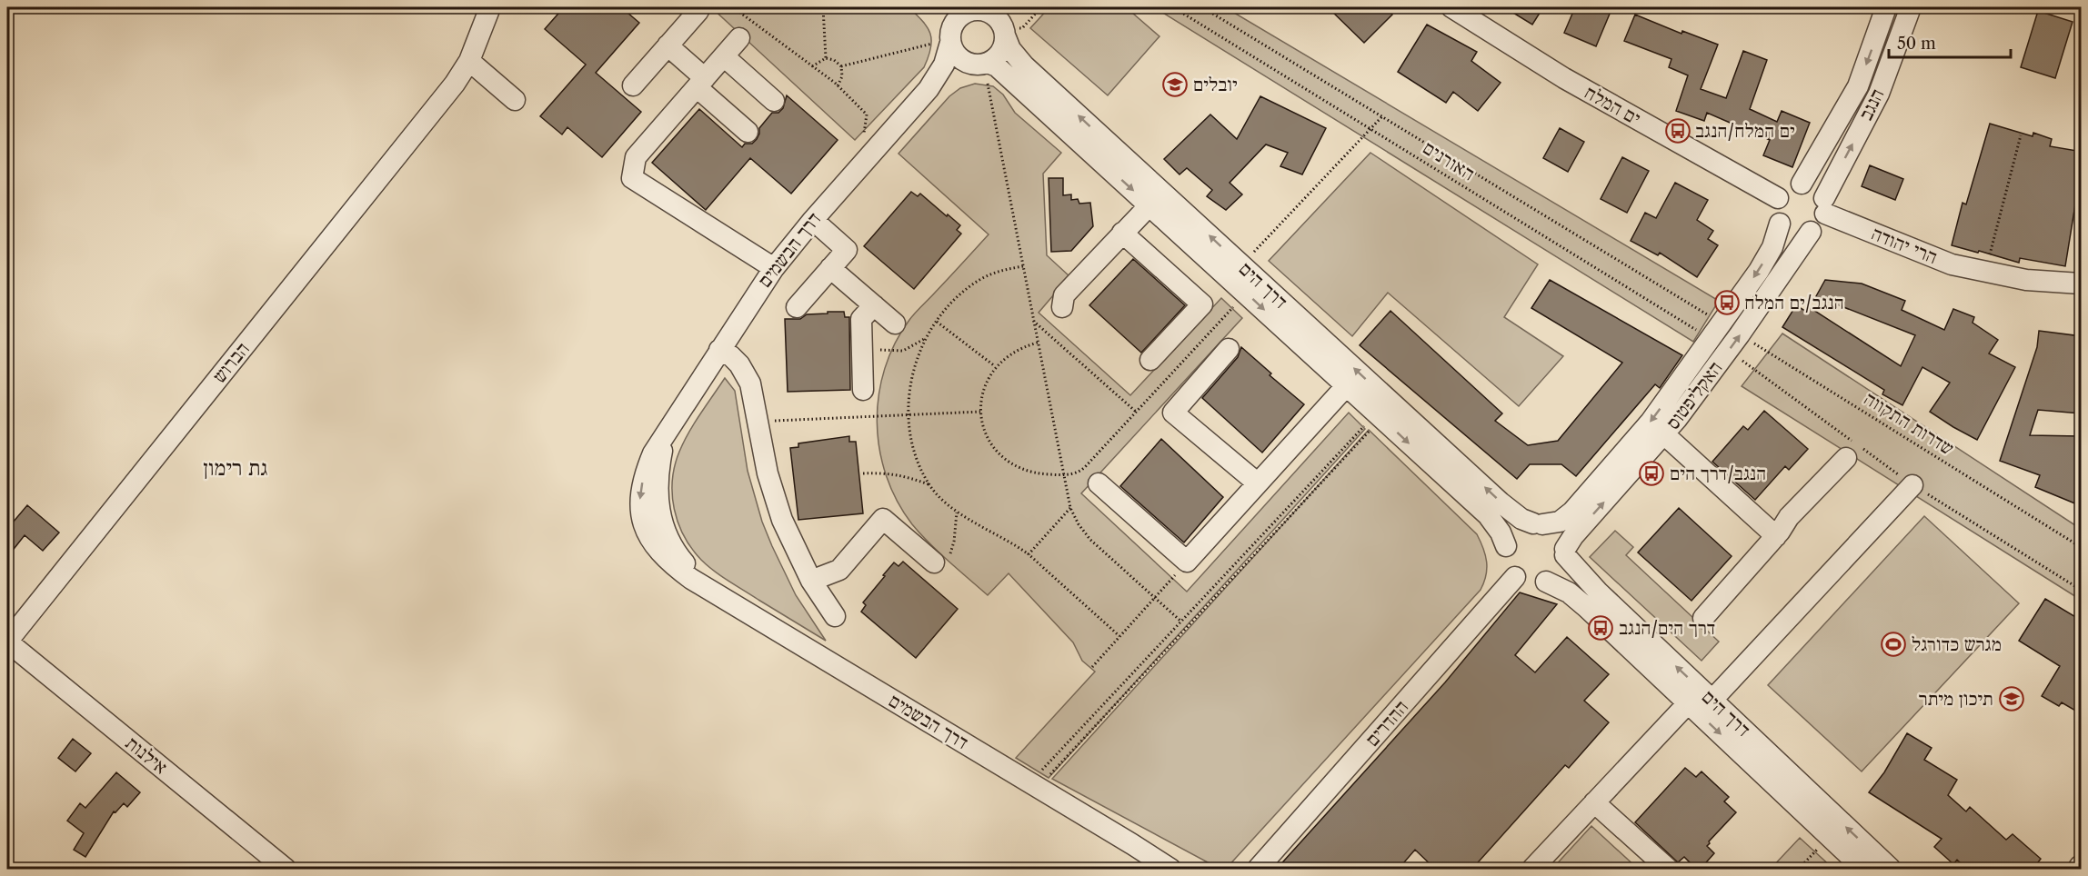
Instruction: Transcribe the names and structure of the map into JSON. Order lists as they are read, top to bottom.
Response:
{
  "streets": {
    "street": [
      "הנגב",
      "ים המלח",
      "הרי יהודה",
      "דרך הבשמים",
      "דרך הים",
      "הברוש",
      "האקליפטוס",
      "ההדרים",
      "אילנות"
    ],
    "path": ["האורנים", "שדרות התקווה"]
  },
  "crossings": [
    ["הנגב", "ים המלח"],
    ["הנגב", "הרי יהודה"],
    ["הנגב", "האקליפטוס"],
    ["ים המלח", "הרי יהודה"],
    ["ים המלח", "האקליפטוס"],
    ["האורנים", "האקליפטוס"],
    ["הרי יהודה", "האקליפטוס"],
    ["דרך הבשמים", "דרך הים"],
    ["דרך הים", "האקליפטוס"],
    ["דרך הים", "ההדרים"],
    ["הברוש", "אילנות"],
    ["האקליפטוס", "שדרות התקווה"],
    ["האקליפטוס", "ההדרים"]
  ],
  "districts": ["גת רימון"],
  "places": {
    "school or university": ["יובלים", "תיכון מיתר"],
    "bus stop": [
      "ים המלח/הנגב",
      "הנגב/ים המלח",
      "הנגב/דרך הים",
      "דרך הים/הנגב"
    ],
    "sports": ["מגרש כדורגל"]
  },
  "scale_bar": "50 m"
}
